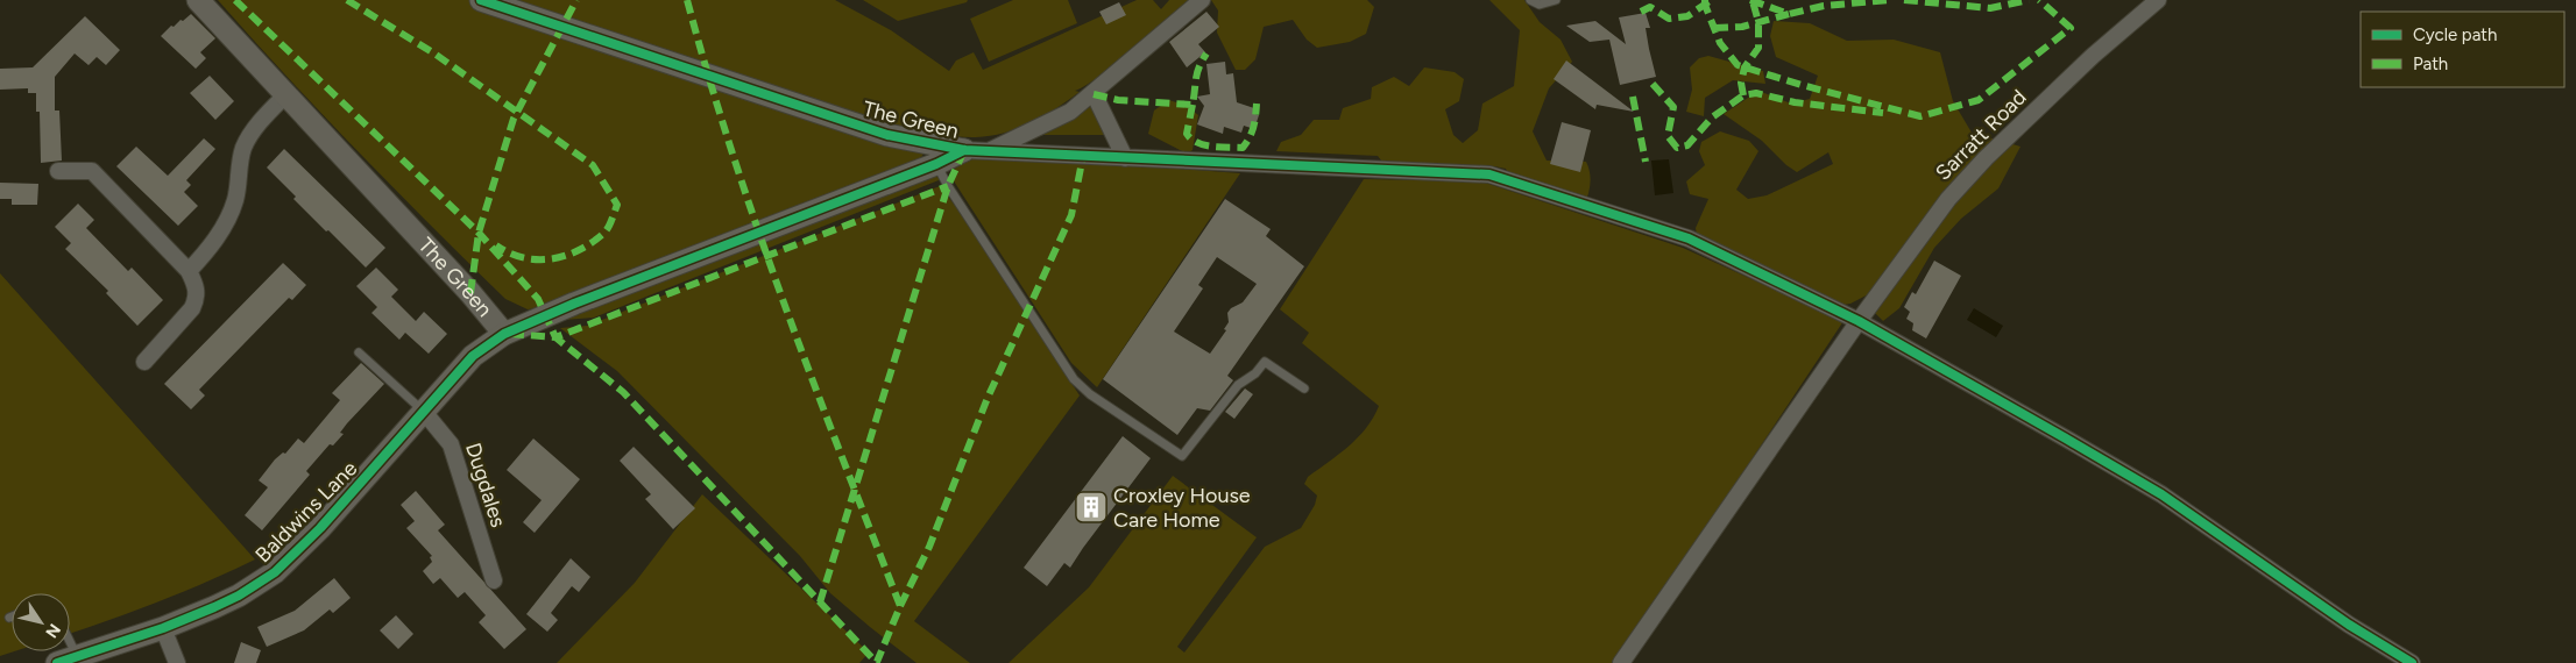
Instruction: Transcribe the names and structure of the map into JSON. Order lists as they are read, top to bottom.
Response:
{
  "streets": {
    "street": [
      "The Green",
      "Sarratt Road",
      "Dugdales",
      "Baldwins Lane"
    ]
  },
  "crossings": [
    ["The Green", "Baldwins Lane"],
    ["Dugdales", "Baldwins Lane"]
  ],
  "places": {
    "building": ["Croxley House Care Home"]
  },
  "legend": ["Cycle path", "Path"],
  "north": "bottom right"
}
